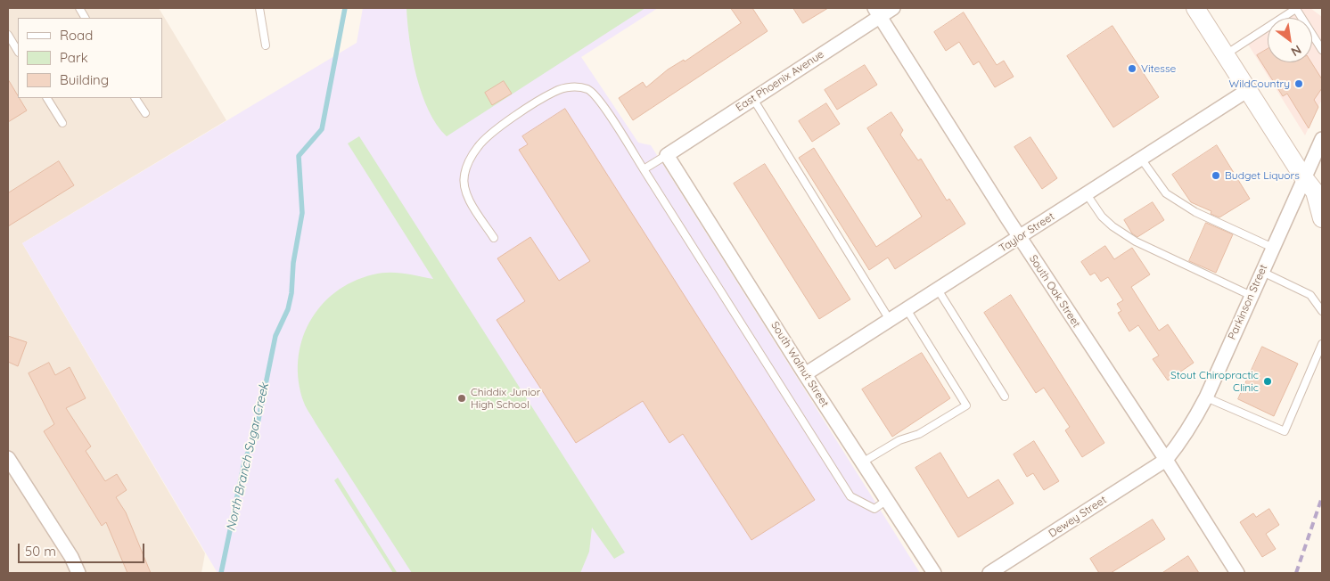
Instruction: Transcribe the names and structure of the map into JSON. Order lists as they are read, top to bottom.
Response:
{
  "streets": {
    "street": [
      "East Phoenix Avenue",
      "Taylor Street",
      "South Oak Street",
      "Parkinson Street",
      "South Walnut Street",
      "Dewey Street"
    ]
  },
  "crossings": [
    ["East Phoenix Avenue", "South Oak Street"],
    ["East Phoenix Avenue", "South Walnut Street"],
    ["Taylor Street", "South Oak Street"],
    ["Taylor Street", "South Walnut Street"],
    ["South Oak Street", "Parkinson Street"],
    ["South Oak Street", "Dewey Street"],
    ["Parkinson Street", "Dewey Street"]
  ],
  "water": ["North Branch Sugar Creek"],
  "places": [
    "Vitesse",
    "WildCountry",
    "Budget Liquors",
    "Stout Chiropractic Clinic",
    "Chiddix Junior High School"
  ],
  "legend": ["Road", "Park", "Building"],
  "scale_bar": "50 m",
  "north": "bottom right"
}
